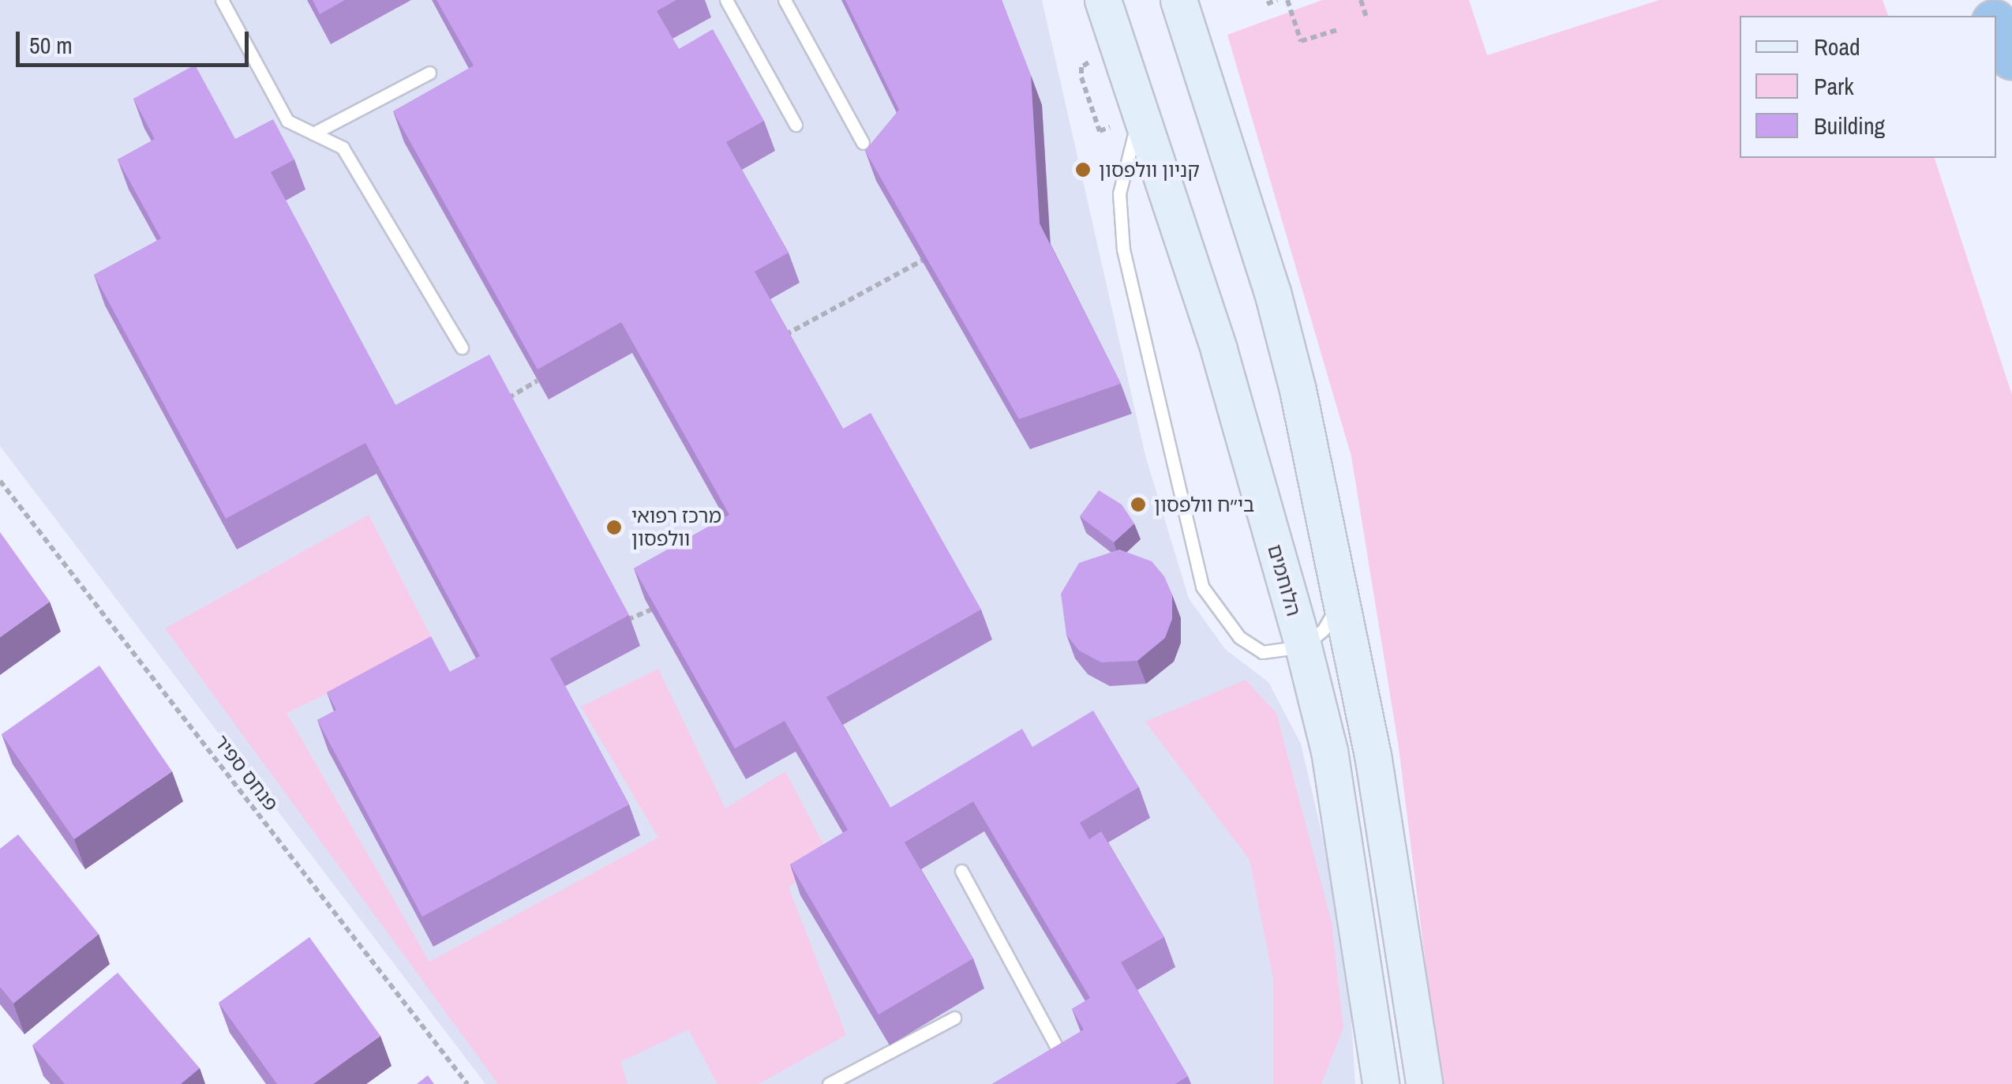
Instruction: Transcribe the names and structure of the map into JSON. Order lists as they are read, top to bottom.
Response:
{
  "streets": {
    "main road": ["הלוחמים"],
    "path": ["פנחס ספיר"]
  },
  "places": ["קניון וולפסון", "בי״ח וולפסון", "מרכז רפואי וולפסון"],
  "legend": ["Road", "Park", "Building"],
  "scale_bar": "50 m"
}
